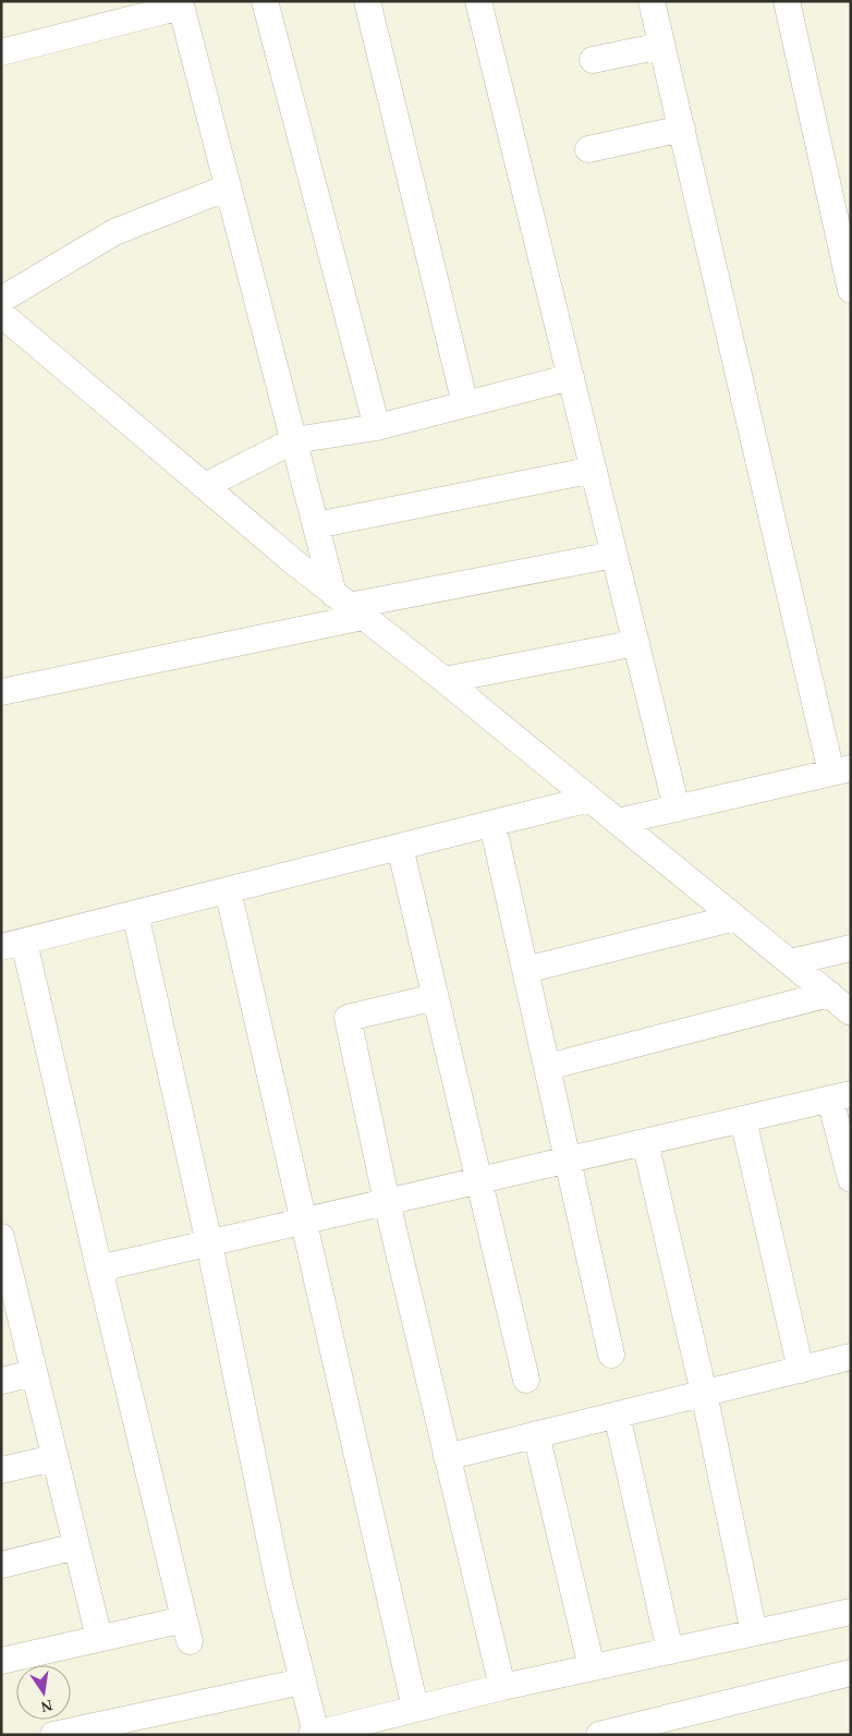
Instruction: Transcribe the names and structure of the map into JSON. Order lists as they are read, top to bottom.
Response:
{
  "north": "bottom"
}
